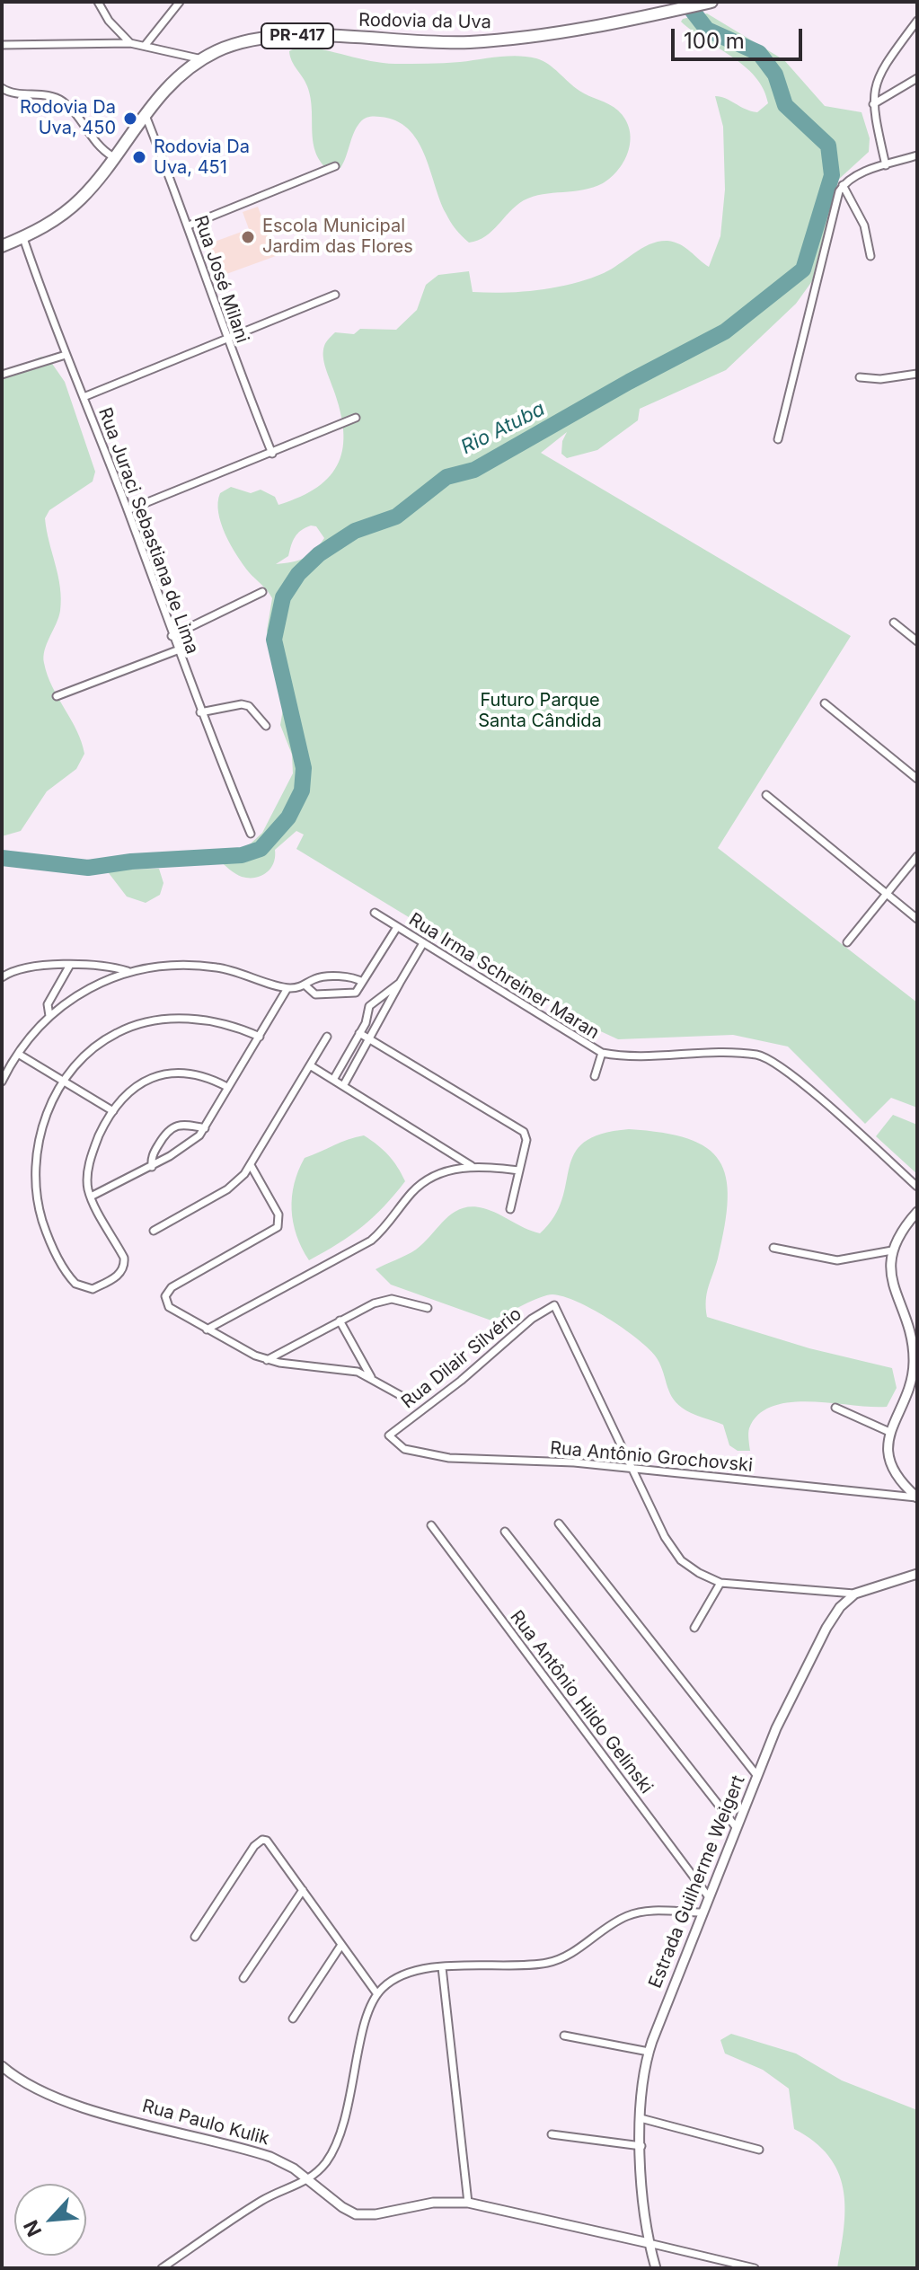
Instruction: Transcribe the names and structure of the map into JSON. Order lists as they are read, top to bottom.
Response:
{
  "streets": {
    "highway": ["Rodovia da Uva", "PR-417"],
    "street": [
      "Rua José Milani",
      "Rua Juraci Sebastiana de Lima",
      "Rua Irma Schreiner Maran",
      "Rua Dilair Silvério",
      "Rua Antônio Grochovski",
      "Rua Antônio Hildo Gelinski",
      "Estrada Guilherme Weigert",
      "Rua Paulo Kulik"
    ]
  },
  "crossings": [
    ["Rodovia da Uva", "Rua José Milani"],
    ["Rodovia da Uva", "Rua Juraci Sebastiana de Lima"],
    ["Rua Dilair Silvério", "Rua Antônio Grochovski"],
    ["Rua Antônio Hildo Gelinski", "Estrada Guilherme Weigert"],
    ["Estrada Guilherme Weigert", "Rua Paulo Kulik"]
  ],
  "water": ["Rio Atuba"],
  "parks": ["Futuro Parque Santa Cândida"],
  "places": ["Rodovia Da Uva, 450", "Rodovia Da Uva, 451", "Escola Municipal Jardim das Flores"],
  "scale_bar": "100 m",
  "north": "bottom left"
}
